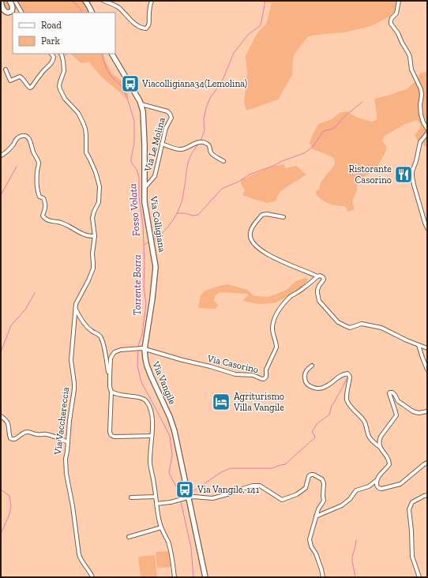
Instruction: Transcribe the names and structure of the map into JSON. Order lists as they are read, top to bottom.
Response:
{
  "streets": {
    "street": [
      "Via Le Molina",
      "Via Colligiana",
      "Via Casorino",
      "Via Vangile",
      "Via Vacchereccia"
    ]
  },
  "crossings": [
    ["Via Le Molina", "Via Colligiana"],
    ["Via Colligiana", "Via Casorino"],
    ["Via Colligiana", "Via Vangile"],
    ["Via Casorino", "Via Vangile"]
  ],
  "water": ["Fosso Volata", "Torrente Borra"],
  "places": {
    "bus stop": ["Viacolligiana34(Lemolina)", "Via Vangile, 141"],
    "restaurant": ["Ristorante Casorino"],
    "hotel": ["Agriturismo Villa Vangile"]
  },
  "legend": ["Road", "Park"]
}
